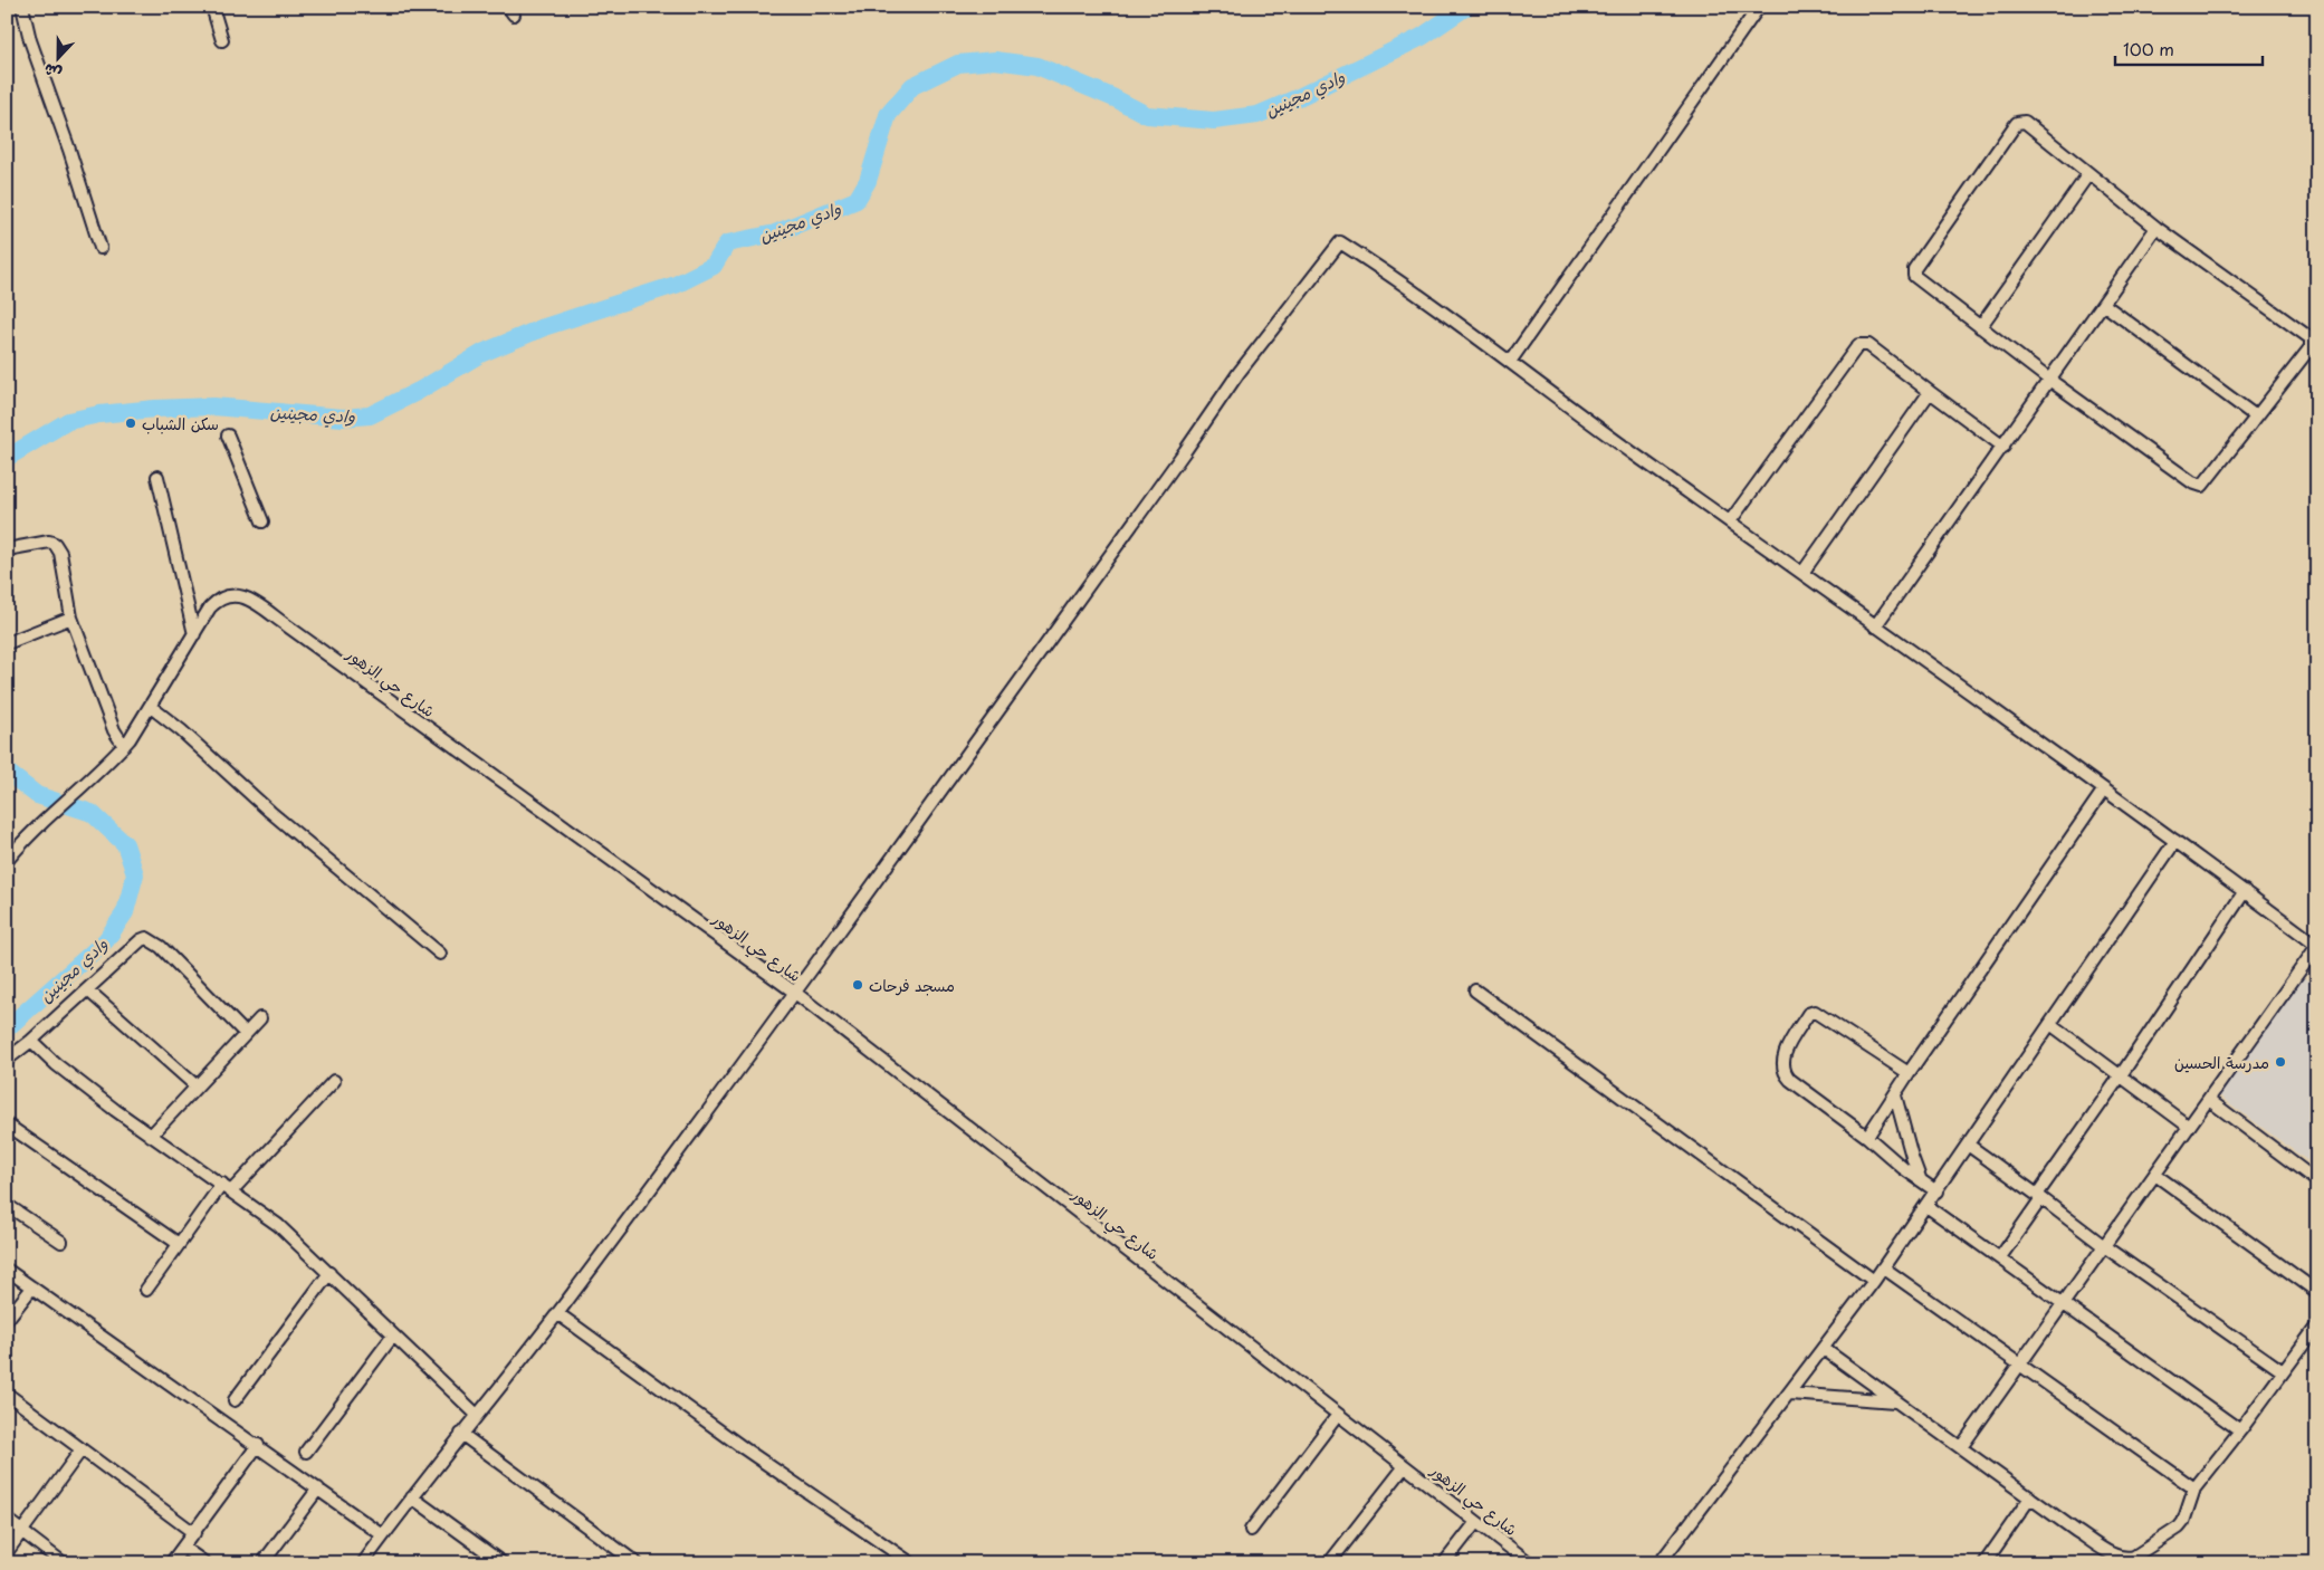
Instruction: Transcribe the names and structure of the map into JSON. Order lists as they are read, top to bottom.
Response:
{
  "streets": {
    "street": ["شارع حي الزهور"]
  },
  "water": ["وادي مجينين"],
  "places": ["سكن الشباب", "مسجد فرحات", "مدرسة الحسين"],
  "scale_bar": "100 m",
  "north": "bottom"
}
